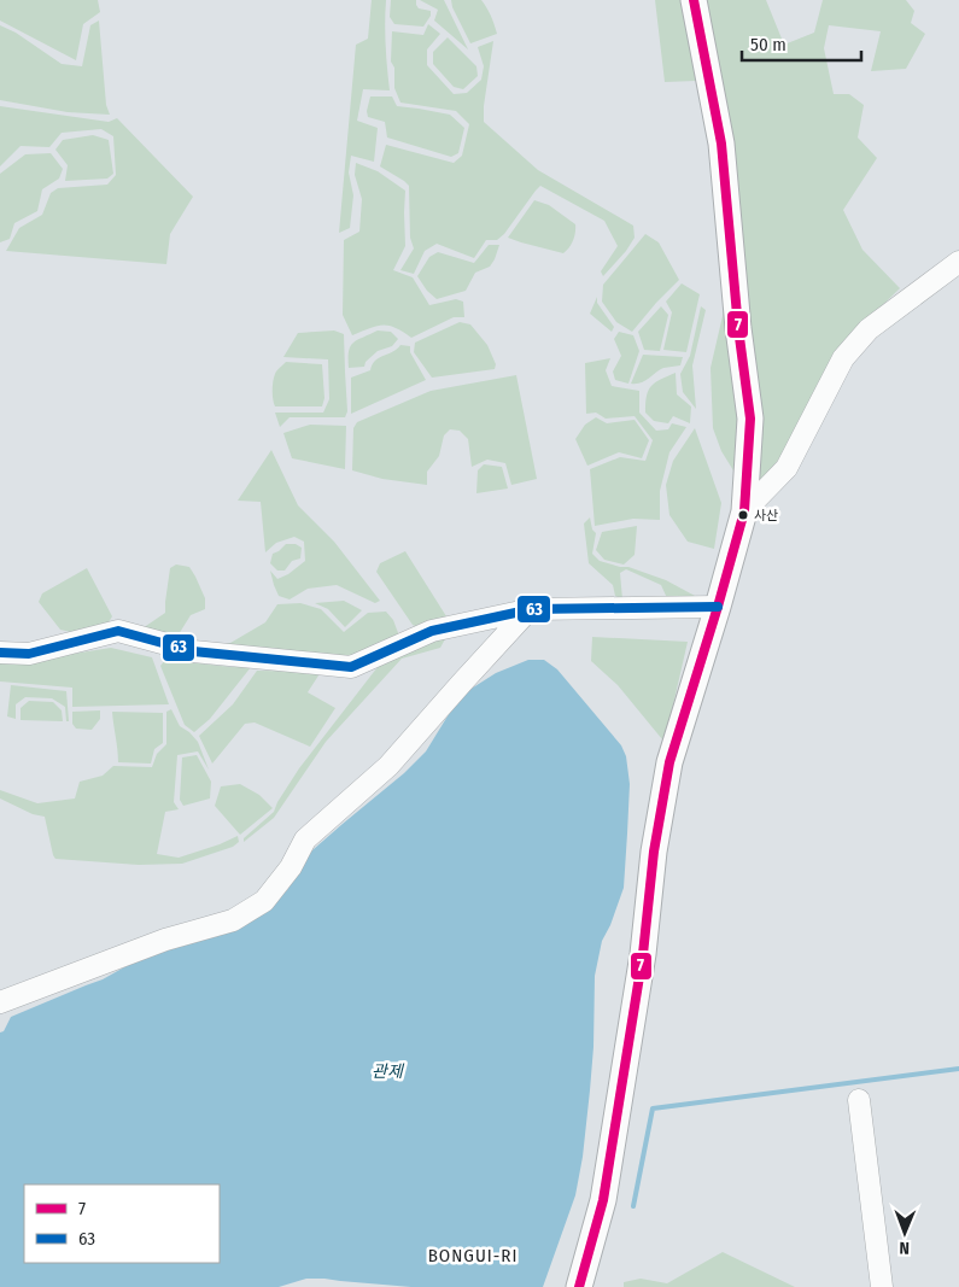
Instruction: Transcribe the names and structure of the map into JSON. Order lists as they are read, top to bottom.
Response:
{
  "districts": ["BONGUI-RI"],
  "water": ["관제"],
  "places": ["사산"],
  "lines": ["transit line 7", "transit line 63"],
  "legend": ["7", "63"],
  "scale_bar": "50 m",
  "north": "bottom"
}
